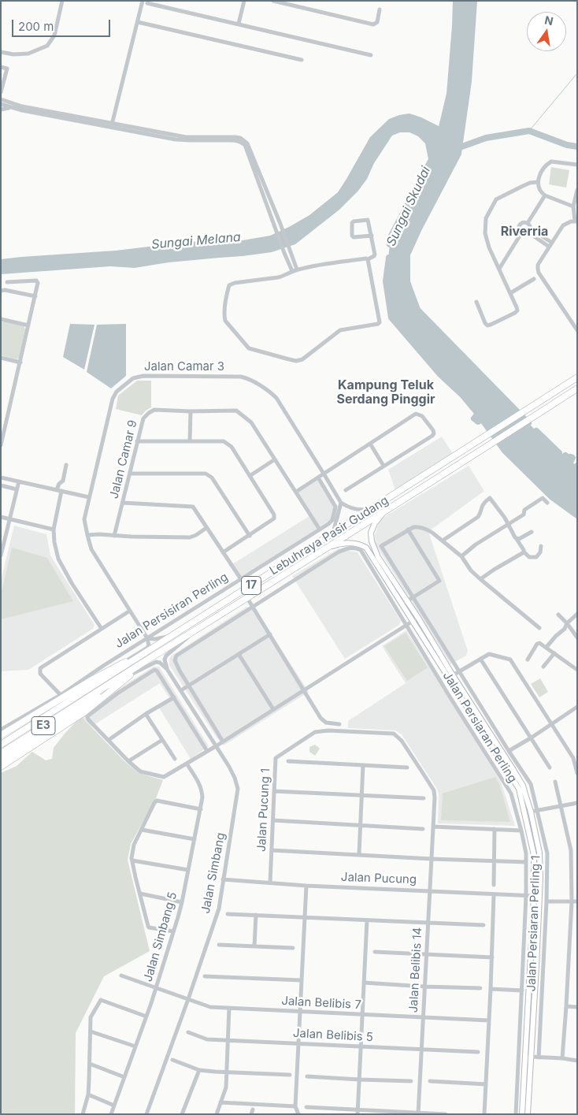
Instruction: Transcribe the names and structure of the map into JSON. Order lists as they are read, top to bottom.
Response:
{
  "streets": {
    "highway": ["Lebuhraya Pasir Gudang", "17", "E3"],
    "main road": ["Jalan Persiaran Perling"],
    "street": [
      "Jalan Camar 3",
      "Jalan Camar 9",
      "Jalan Persisiran Perling",
      "Jalan Pucung 1",
      "Jalan Simbang",
      "Jalan Pucung",
      "Jalan Persiaran Perling 1",
      "Jalan Simbang 5",
      "Jalan Belibis 14",
      "Jalan Belibis 7",
      "Jalan Belibis 5"
    ]
  },
  "crossings": [
    ["Jalan Camar 3", "Jalan Persisiran Perling"],
    ["Jalan Camar 9", "Jalan Persisiran Perling"],
    ["Lebuhraya Pasir Gudang", "Jalan Persiaran Perling"],
    ["Jalan Persiaran Perling", "Jalan Pucung"],
    ["Jalan Pucung 1", "Jalan Pucung"],
    ["Jalan Pucung 1", "Jalan Belibis 14"],
    ["Jalan Simbang", "Jalan Pucung"],
    ["Jalan Simbang", "Jalan Belibis 7"],
    ["Jalan Pucung", "Jalan Persiaran Perling 1"],
    ["Jalan Pucung", "Jalan Belibis 14"],
    ["Jalan Simbang 5", "Jalan Belibis 7"],
    ["Jalan Belibis 14", "Jalan Belibis 7"],
    ["Jalan Belibis 14", "Jalan Belibis 5"]
  ],
  "districts": ["Riverria", "Kampung Teluk Serdang Pinggir"],
  "water": ["Sungai Skudai", "Sungai Melana"],
  "scale_bar": "200 m",
  "north": "top"
}
